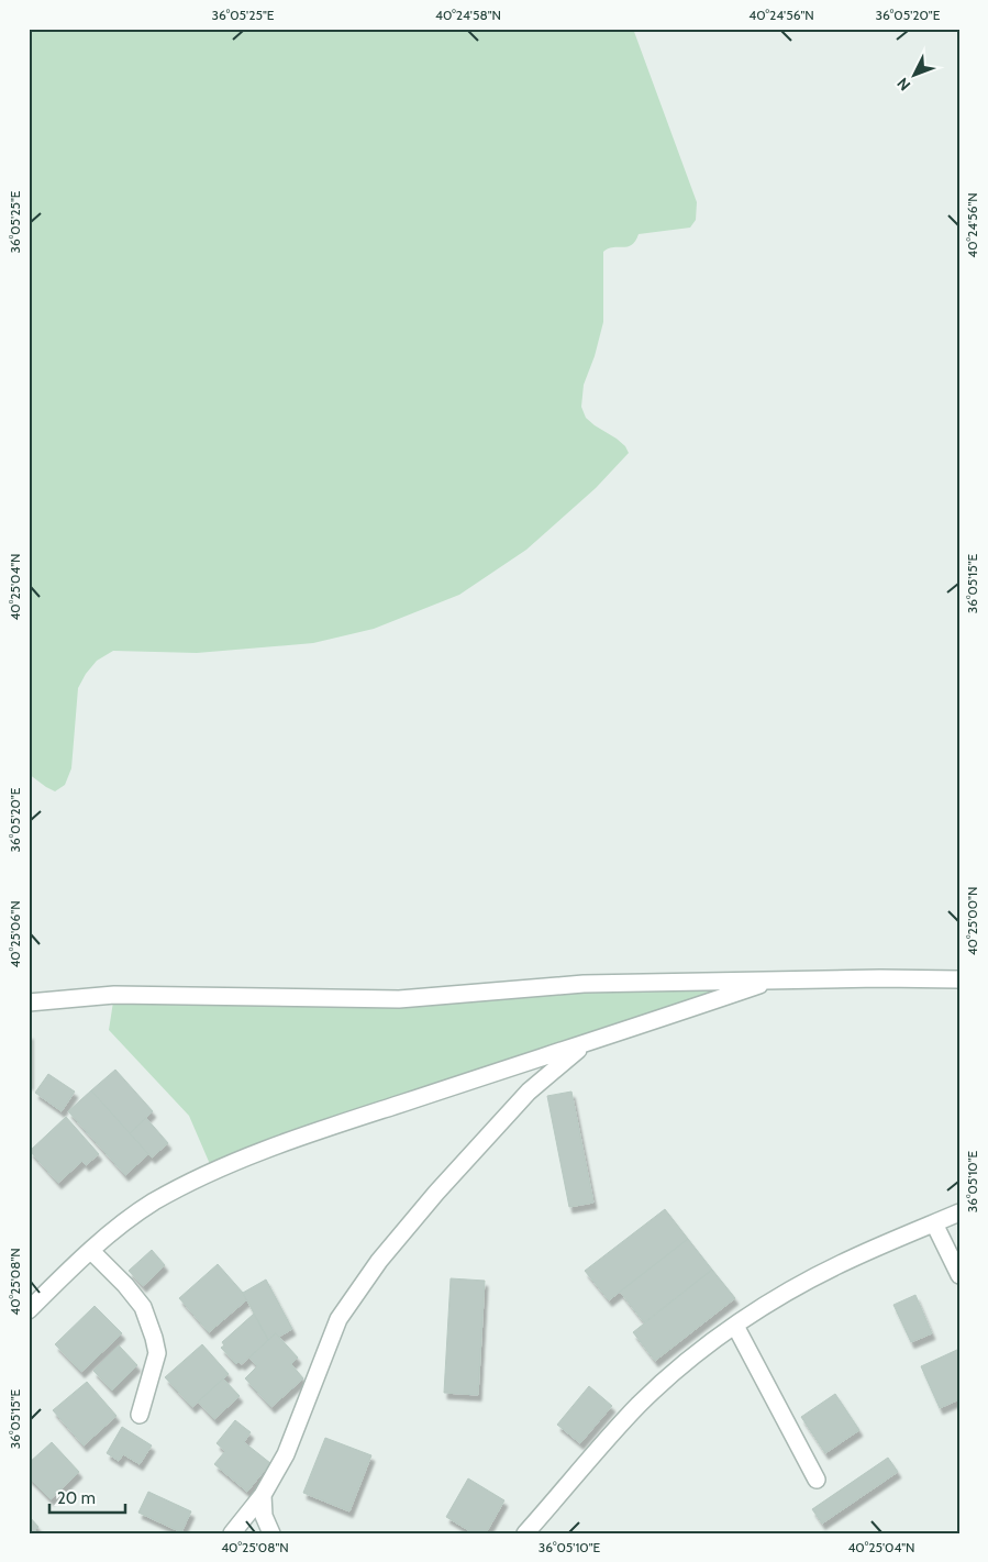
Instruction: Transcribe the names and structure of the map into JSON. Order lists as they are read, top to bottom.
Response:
{
  "scale_bar": "20 m",
  "north": "bottom left",
  "coordinates": [
    "36°05'25\"E",
    "40°24'58\"N",
    "40°24'56\"N",
    "36°05'20\"E",
    "36°05'15\"E",
    "40°25'04\"N",
    "40°25'00\"N",
    "40°25'06\"N",
    "36°05'10\"E",
    "40°25'08\"N"
  ]
}
